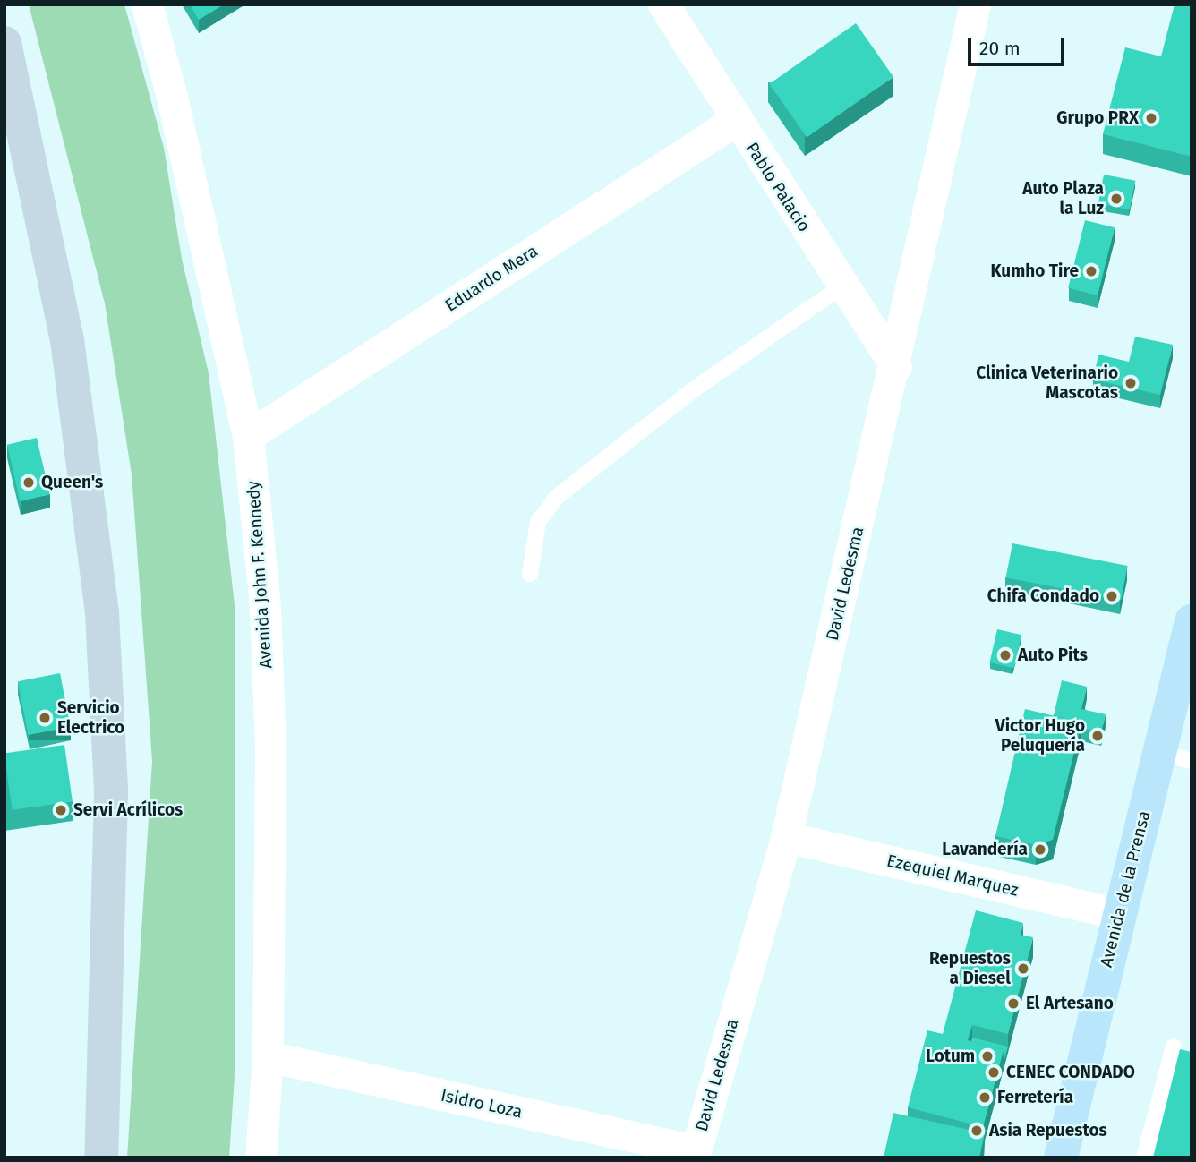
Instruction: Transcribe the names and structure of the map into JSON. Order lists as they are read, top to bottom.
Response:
{
  "streets": {
    "main road": ["Avenida de la Prensa"],
    "street": [
      "Pablo Palacio",
      "Eduardo Mera",
      "Avenida John F. Kennedy",
      "David Ledesma",
      "Ezequiel Marquez",
      "Isidro Loza"
    ]
  },
  "crossings": [
    ["Pablo Palacio", "Eduardo Mera"],
    ["Pablo Palacio", "David Ledesma"],
    ["Eduardo Mera", "Avenida John F. Kennedy"],
    ["Avenida John F. Kennedy", "Isidro Loza"],
    ["David Ledesma", "Ezequiel Marquez"],
    ["David Ledesma", "Isidro Loza"],
    ["Ezequiel Marquez", "Avenida de la Prensa"]
  ],
  "places": [
    "Grupo PRX",
    "Auto Plaza la Luz",
    "Kumho Tire",
    "Clinica Veterinario Mascotas",
    "Queen's",
    "Chifa Condado",
    "Auto Pits",
    "Servicio Electrico",
    "Victor Hugo Peluquería",
    "Servi Acrílicos",
    "Lavandería",
    "Repuestos a Diesel",
    "El Artesano",
    "Lotum",
    "CENEC CONDADO",
    "Ferretería",
    "Asia Repuestos"
  ],
  "scale_bar": "20 m"
}
